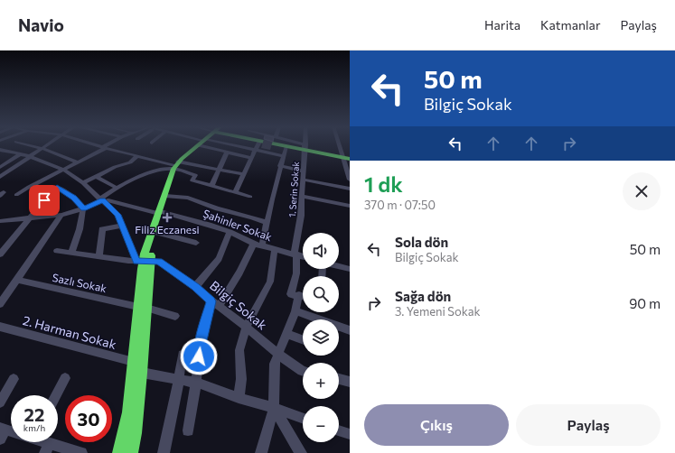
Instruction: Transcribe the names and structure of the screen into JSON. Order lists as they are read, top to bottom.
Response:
{
  "streets": {
    "street": [
      "1. Serin Sokak",
      "Şahinler Sokak",
      "Sazlı Sokak",
      "Bilgiç Sokak",
      "2. Harman Sokak"
    ]
  },
  "crossings": [
    ["1. Serin Sokak", "Şahinler Sokak"]
  ],
  "places": {
    "health": ["Filiz Eczanesi"]
  },
  "page": {
    "header": "Navio",
    "nav": ["Harita", "Katmanlar", "Paylaş"],
    "turn": ["50 m", "Bilgiç Sokak"],
    "heading": ["1 dk", "370 m · 07:50"],
    "list": [
      {
        "name": "Sola dön",
        "note": "Bilgiç Sokak",
        "value": "50 m"
      },
      {
        "name": "Sağa dön",
        "note": "3. Yemeni Sokak",
        "value": "90 m"
      }
    ],
    "map_buttons": ["+", "−"],
    "speed": "22 km/h",
    "limit": "30",
    "buttons": ["Çıkış", "Paylaş"]
  }
}
